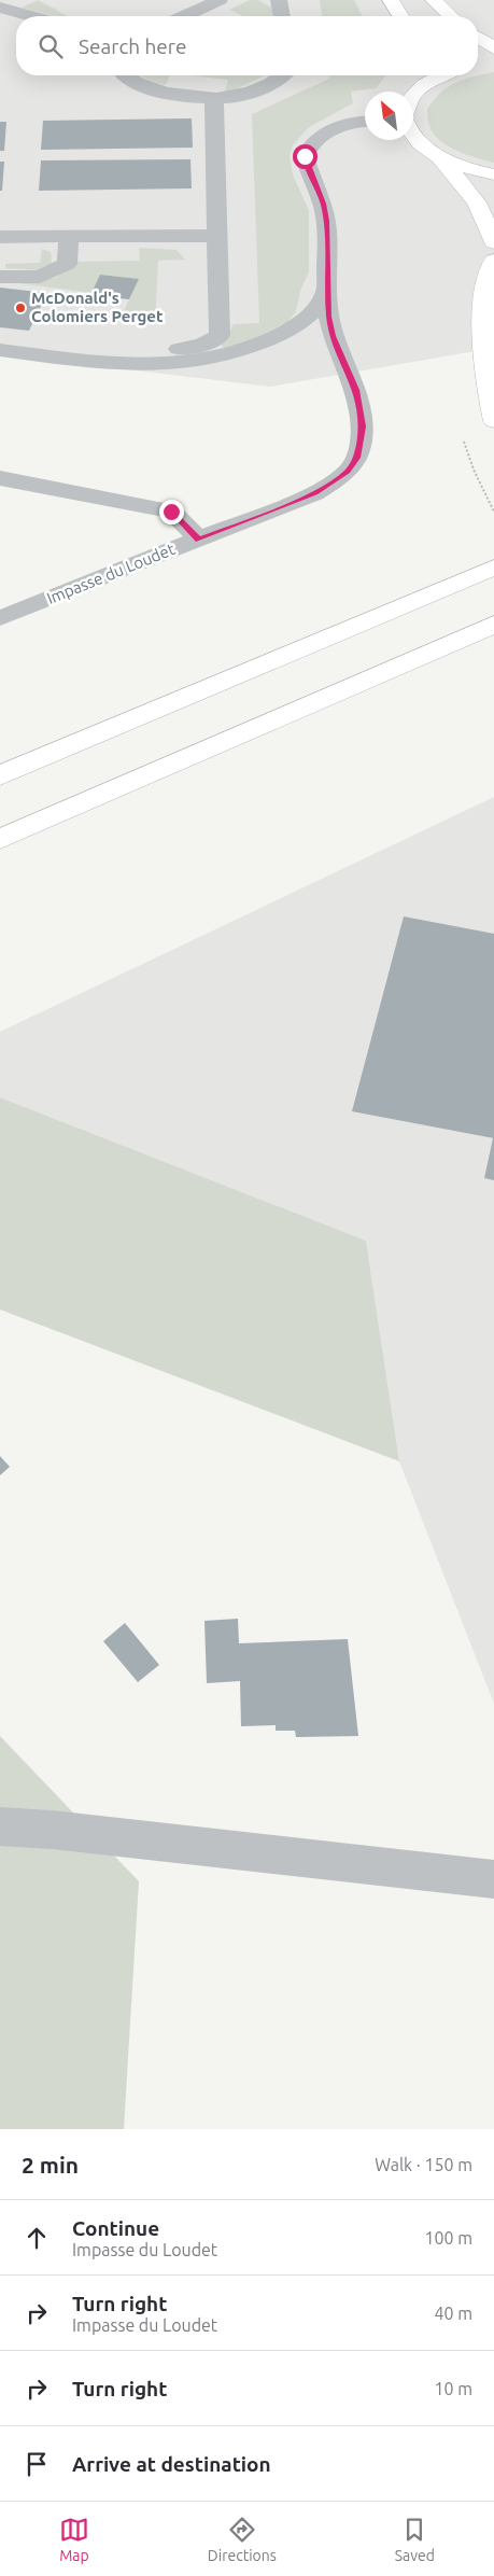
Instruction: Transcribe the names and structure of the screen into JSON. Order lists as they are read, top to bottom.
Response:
{
  "streets": {
    "street": ["Impasse du Loudet"]
  },
  "places": ["McDonald's Colomiers Perget"],
  "north": "top left",
  "page": {
    "search": "Search here",
    "heading": ["2 min", "Walk · 150 m"],
    "list": [
      ["Continue", "Impasse du Loudet", "100 m"],
      ["Turn right", "Impasse du Loudet", "40 m"],
      ["Turn right", "10 m"],
      "Arrive at destination"
    ],
    "nav": ["Map", "Directions", "Saved"]
  }
}
